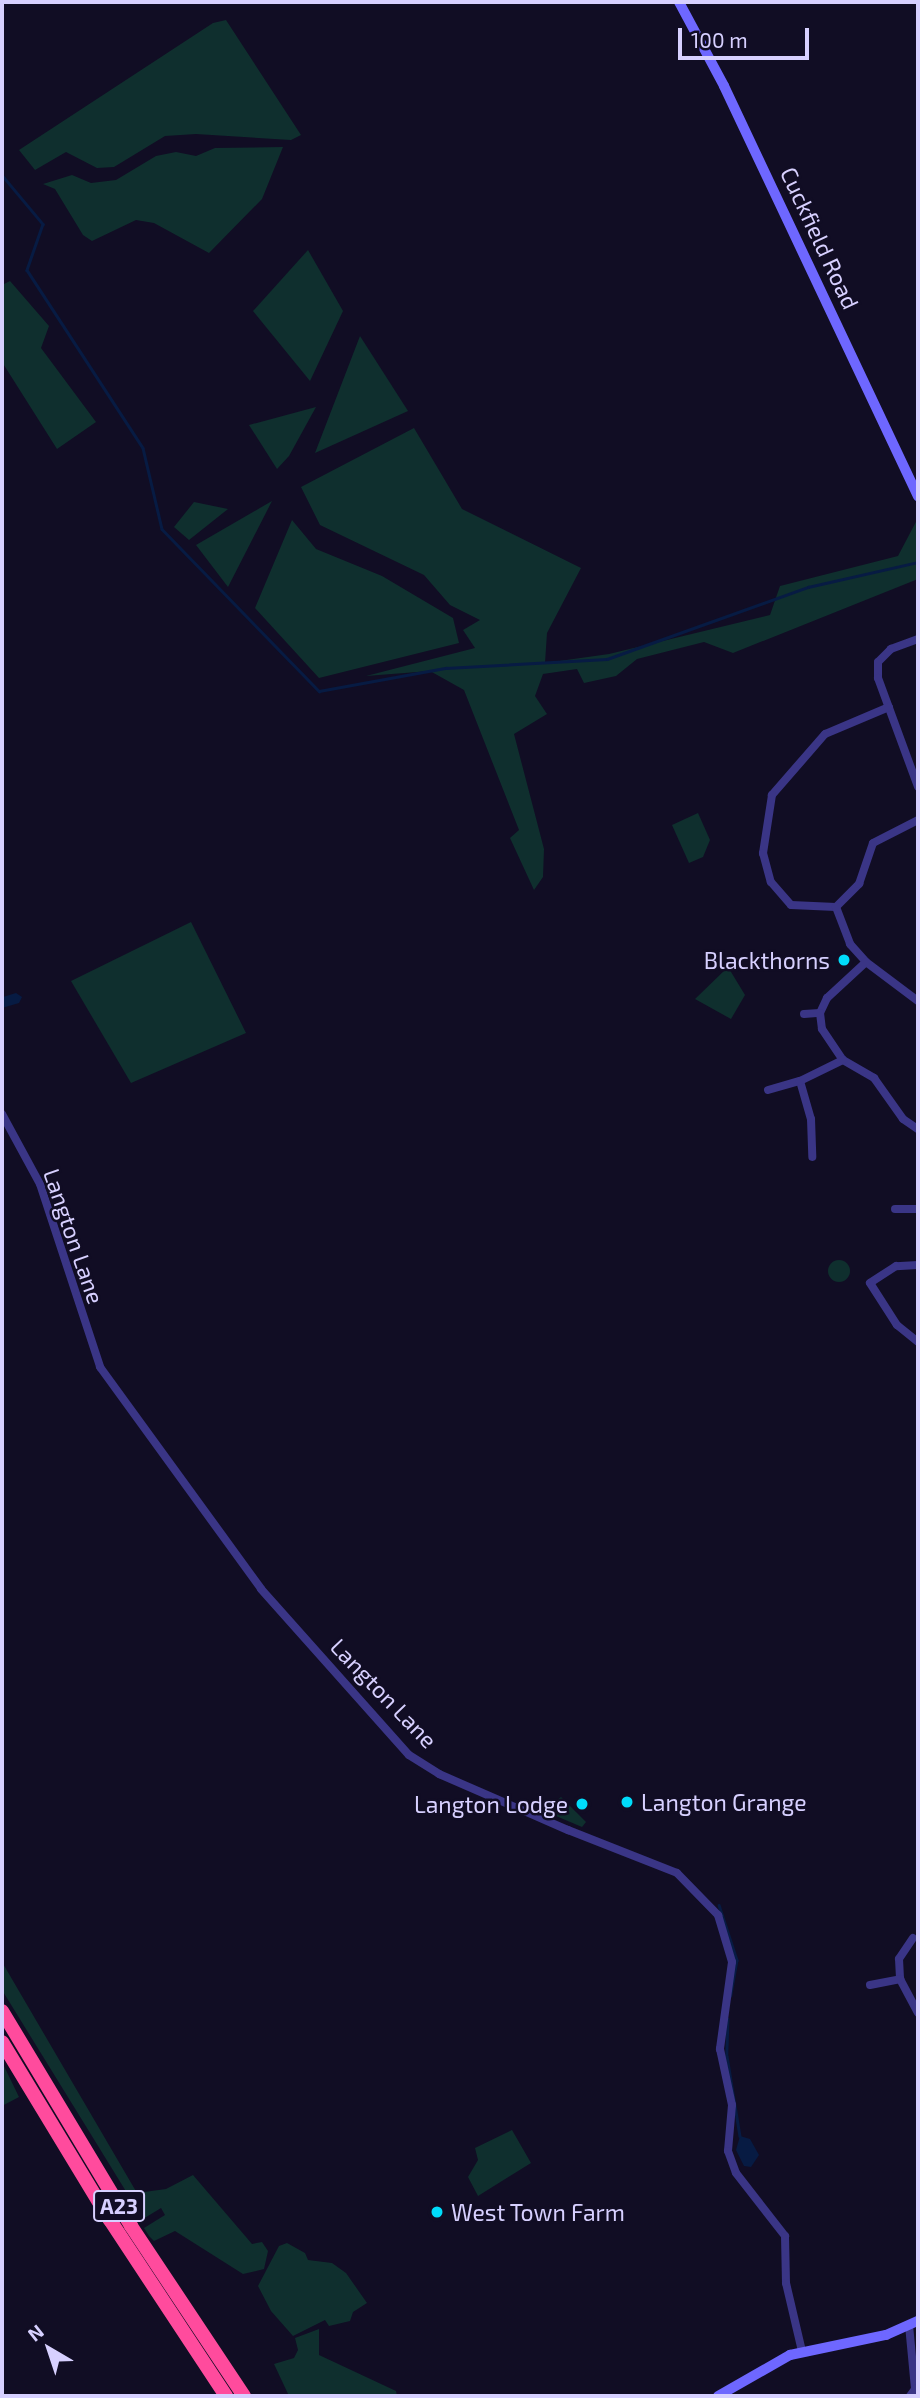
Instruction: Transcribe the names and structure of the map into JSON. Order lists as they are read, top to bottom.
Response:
{
  "streets": {
    "highway": ["A23"],
    "street": ["Cuckfield Road", "Langton Lane"]
  },
  "places": [
    "Blackthorns",
    "Langton Grange",
    "Langton Lodge",
    "West Town Farm"
  ],
  "scale_bar": "100 m",
  "north": "top left"
}
